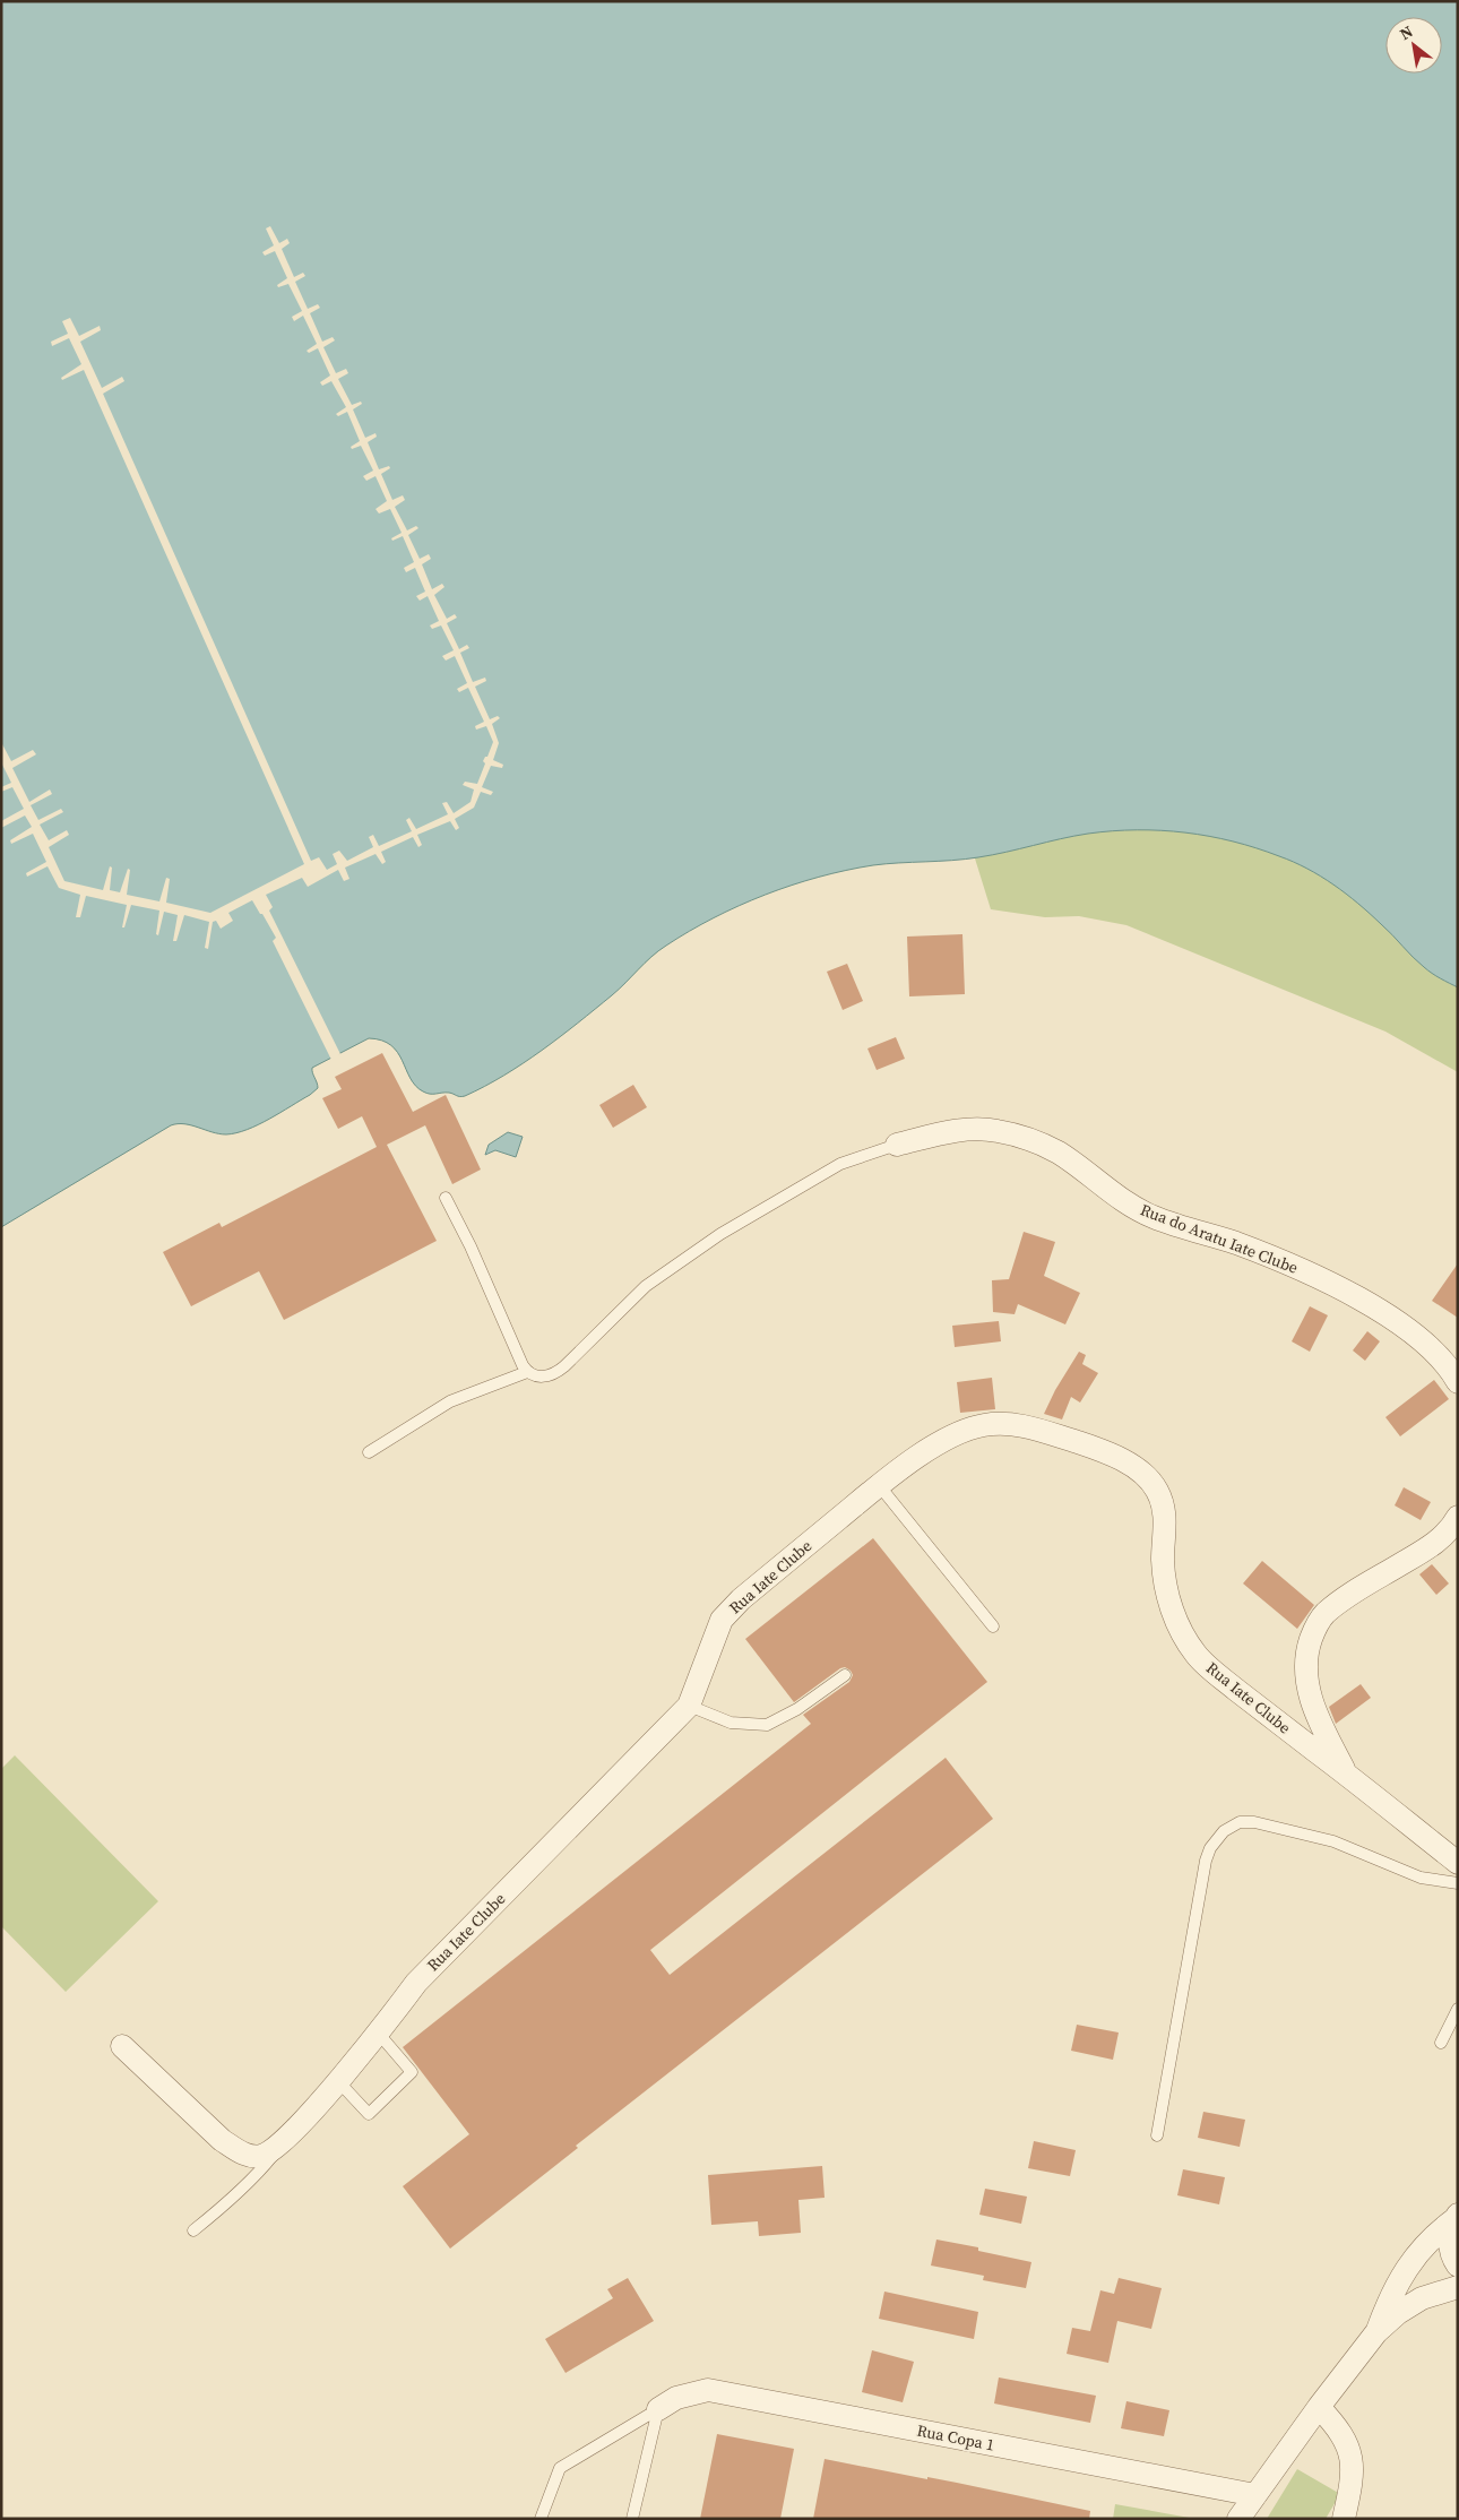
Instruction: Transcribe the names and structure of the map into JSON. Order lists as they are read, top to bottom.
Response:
{
  "streets": {
    "street": ["Rua do Aratu Iate Clube", "Rua Iate Clube", "Rua Copa 1"]
  },
  "north": "top left"
}
